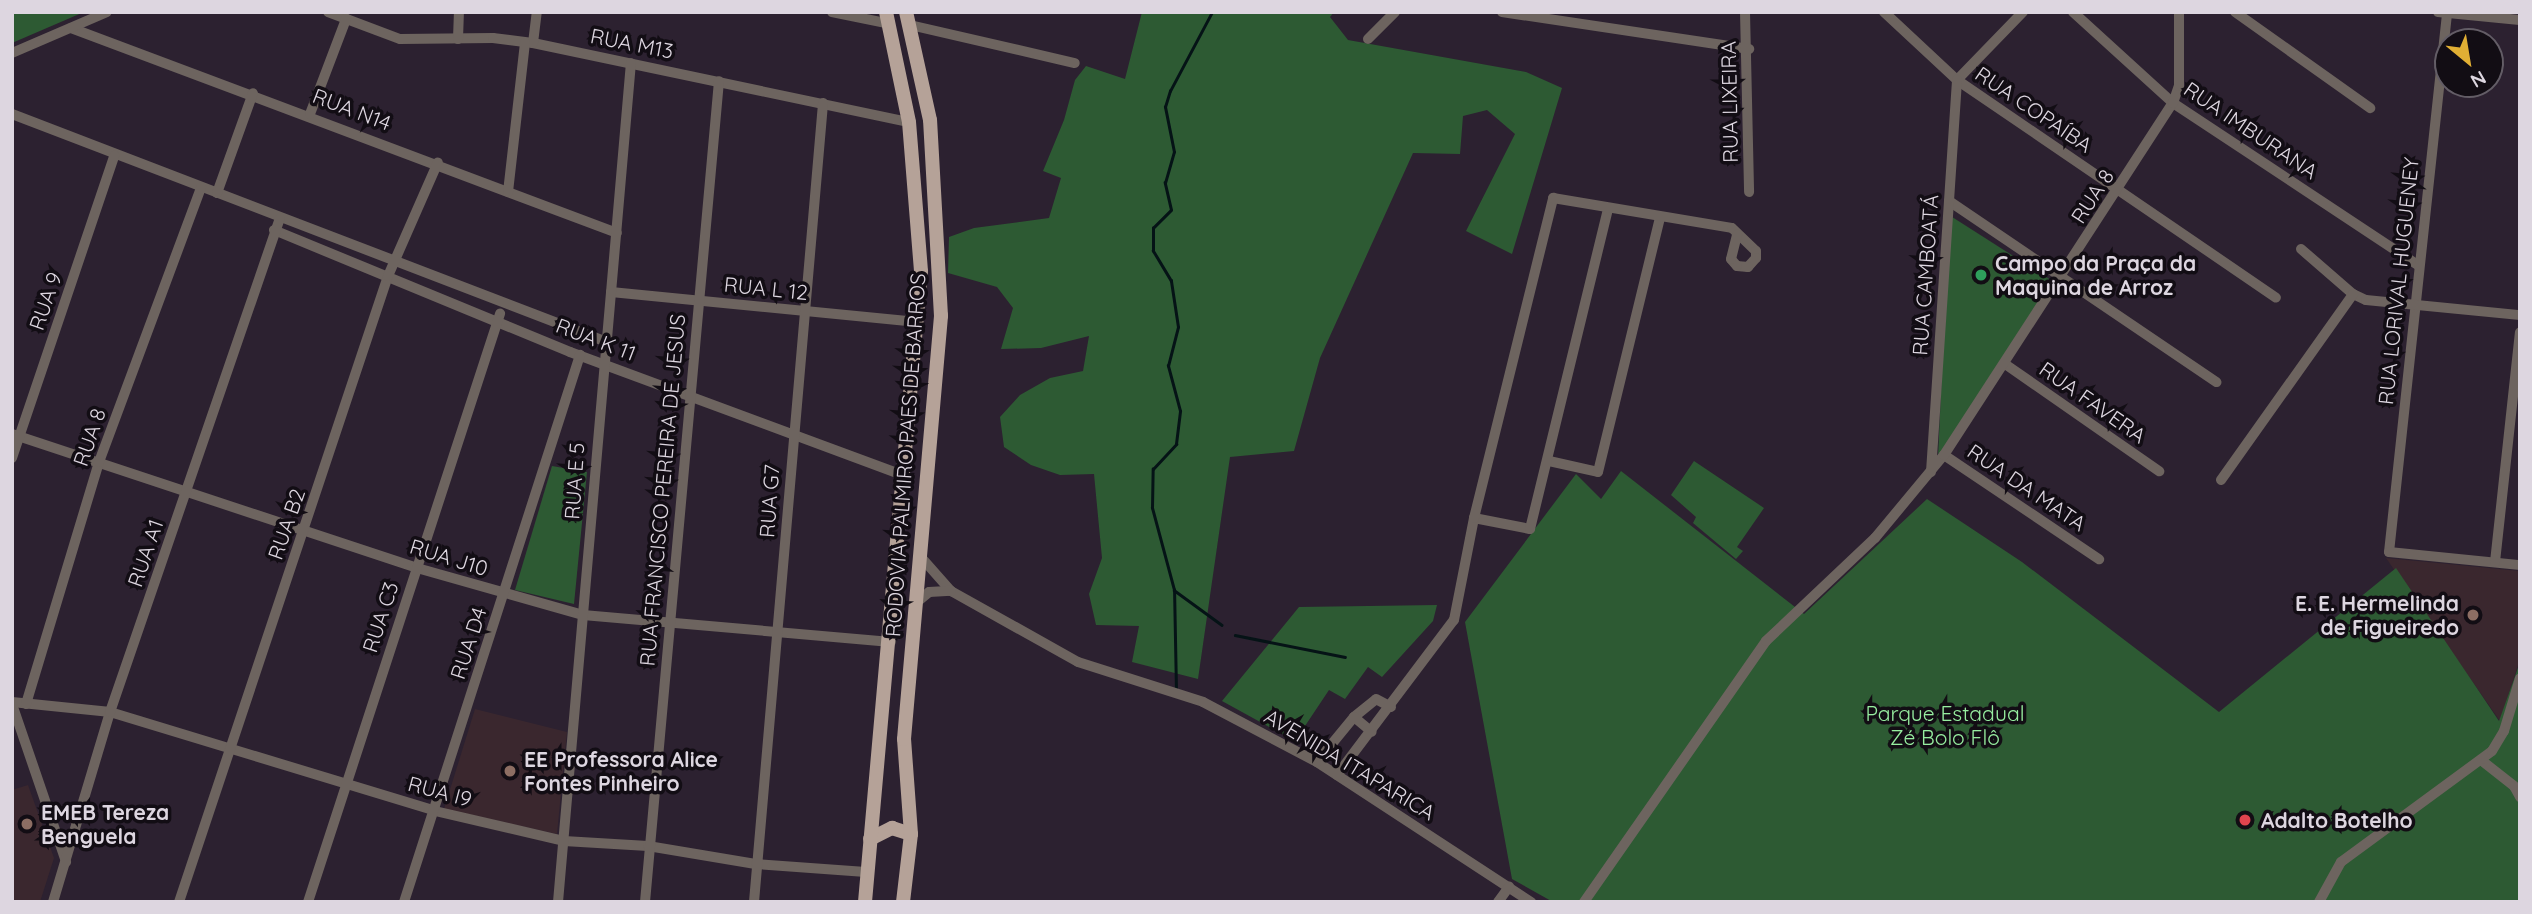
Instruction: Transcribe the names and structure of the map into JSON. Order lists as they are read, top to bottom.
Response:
{
  "streets": {
    "main road": ["RODOVIA PALMIRO PAES DE BARROS"],
    "street": [
      "RUA M13",
      "RUA LIXEIRA",
      "RUA N14",
      "RUA COPAÍBA",
      "RUA IMBURANA",
      "RUA 8",
      "RUA CAMBOATÁ",
      "RUA LORIVAL HUGUENEY",
      "RUA L 12",
      "RUA 9",
      "RUA K 11",
      "RUA FAVERA",
      "RUA E 5",
      "RUA DA MATA",
      "RUA FRANCISCO PEREIRA DE JESUS",
      "RUA G7",
      "RUA B2",
      "RUA A1",
      "RUA J10",
      "RUA C3",
      "RUA D4",
      "AVENIDA ITAPARICA",
      "RUA I9"
    ]
  },
  "crossings": [
    ["RUA M13", "RODOVIA PALMIRO PAES DE BARROS"],
    ["RUA M13", "RUA E 5"],
    ["RUA M13", "RUA FRANCISCO PEREIRA DE JESUS"],
    ["RUA M13", "RUA G7"],
    ["RUA N14", "RUA E 5"],
    ["RUA N14", "RUA B2"],
    ["RUA COPAÍBA", "RUA 8"],
    ["RUA COPAÍBA", "RUA CAMBOATÁ"],
    ["RUA IMBURANA", "RUA 8"],
    ["RUA IMBURANA", "RUA LORIVAL HUGUENEY"],
    ["RUA 8", "RUA K 11"],
    ["RUA 8", "RUA FAVERA"],
    ["RUA 8", "RUA DA MATA"],
    ["RUA 8", "RUA J10"],
    ["RUA 8", "RUA I9"],
    ["RUA CAMBOATÁ", "RUA DA MATA"],
    ["RUA L 12", "RODOVIA PALMIRO PAES DE BARROS"],
    ["RUA L 12", "RUA E 5"],
    ["RUA L 12", "RUA FRANCISCO PEREIRA DE JESUS"],
    ["RUA L 12", "RUA G7"],
    ["RUA 9", "RUA K 11"],
    ["RUA 9", "RUA J10"],
    ["RUA K 11", "RODOVIA PALMIRO PAES DE BARROS"],
    ["RUA K 11", "RUA E 5"],
    ["RUA K 11", "RUA FRANCISCO PEREIRA DE JESUS"],
    ["RUA K 11", "RUA G7"],
    ["RUA K 11", "RUA B2"],
    ["RUA K 11", "RUA A1"],
    ["RUA K 11", "RUA C3"],
    ["RUA K 11", "RUA D4"],
    ["RODOVIA PALMIRO PAES DE BARROS", "RUA J10"],
    ["RODOVIA PALMIRO PAES DE BARROS", "AVENIDA ITAPARICA"],
    ["RODOVIA PALMIRO PAES DE BARROS", "RUA I9"],
    ["RUA E 5", "RUA J10"],
    ["RUA E 5", "RUA I9"],
    ["RUA FRANCISCO PEREIRA DE JESUS", "RUA J10"],
    ["RUA FRANCISCO PEREIRA DE JESUS", "RUA I9"],
    ["RUA G7", "RUA J10"],
    ["RUA G7", "RUA I9"],
    ["RUA B2", "RUA J10"],
    ["RUA B2", "RUA I9"],
    ["RUA A1", "RUA J10"],
    ["RUA A1", "RUA I9"],
    ["RUA J10", "RUA C3"],
    ["RUA J10", "RUA D4"],
    ["RUA C3", "RUA I9"],
    ["RUA D4", "RUA I9"]
  ],
  "parks": ["Parque Estadual Zé Bolo Flô"],
  "places": [
    "Campo da Praça da Maquina de Arroz",
    "E. E. Hermelinda de Figueiredo",
    "EE Professora Alice Fontes Pinheiro",
    "Adalto Botelho",
    "EMEB Tereza Benguela"
  ],
  "north": "bottom right"
}
